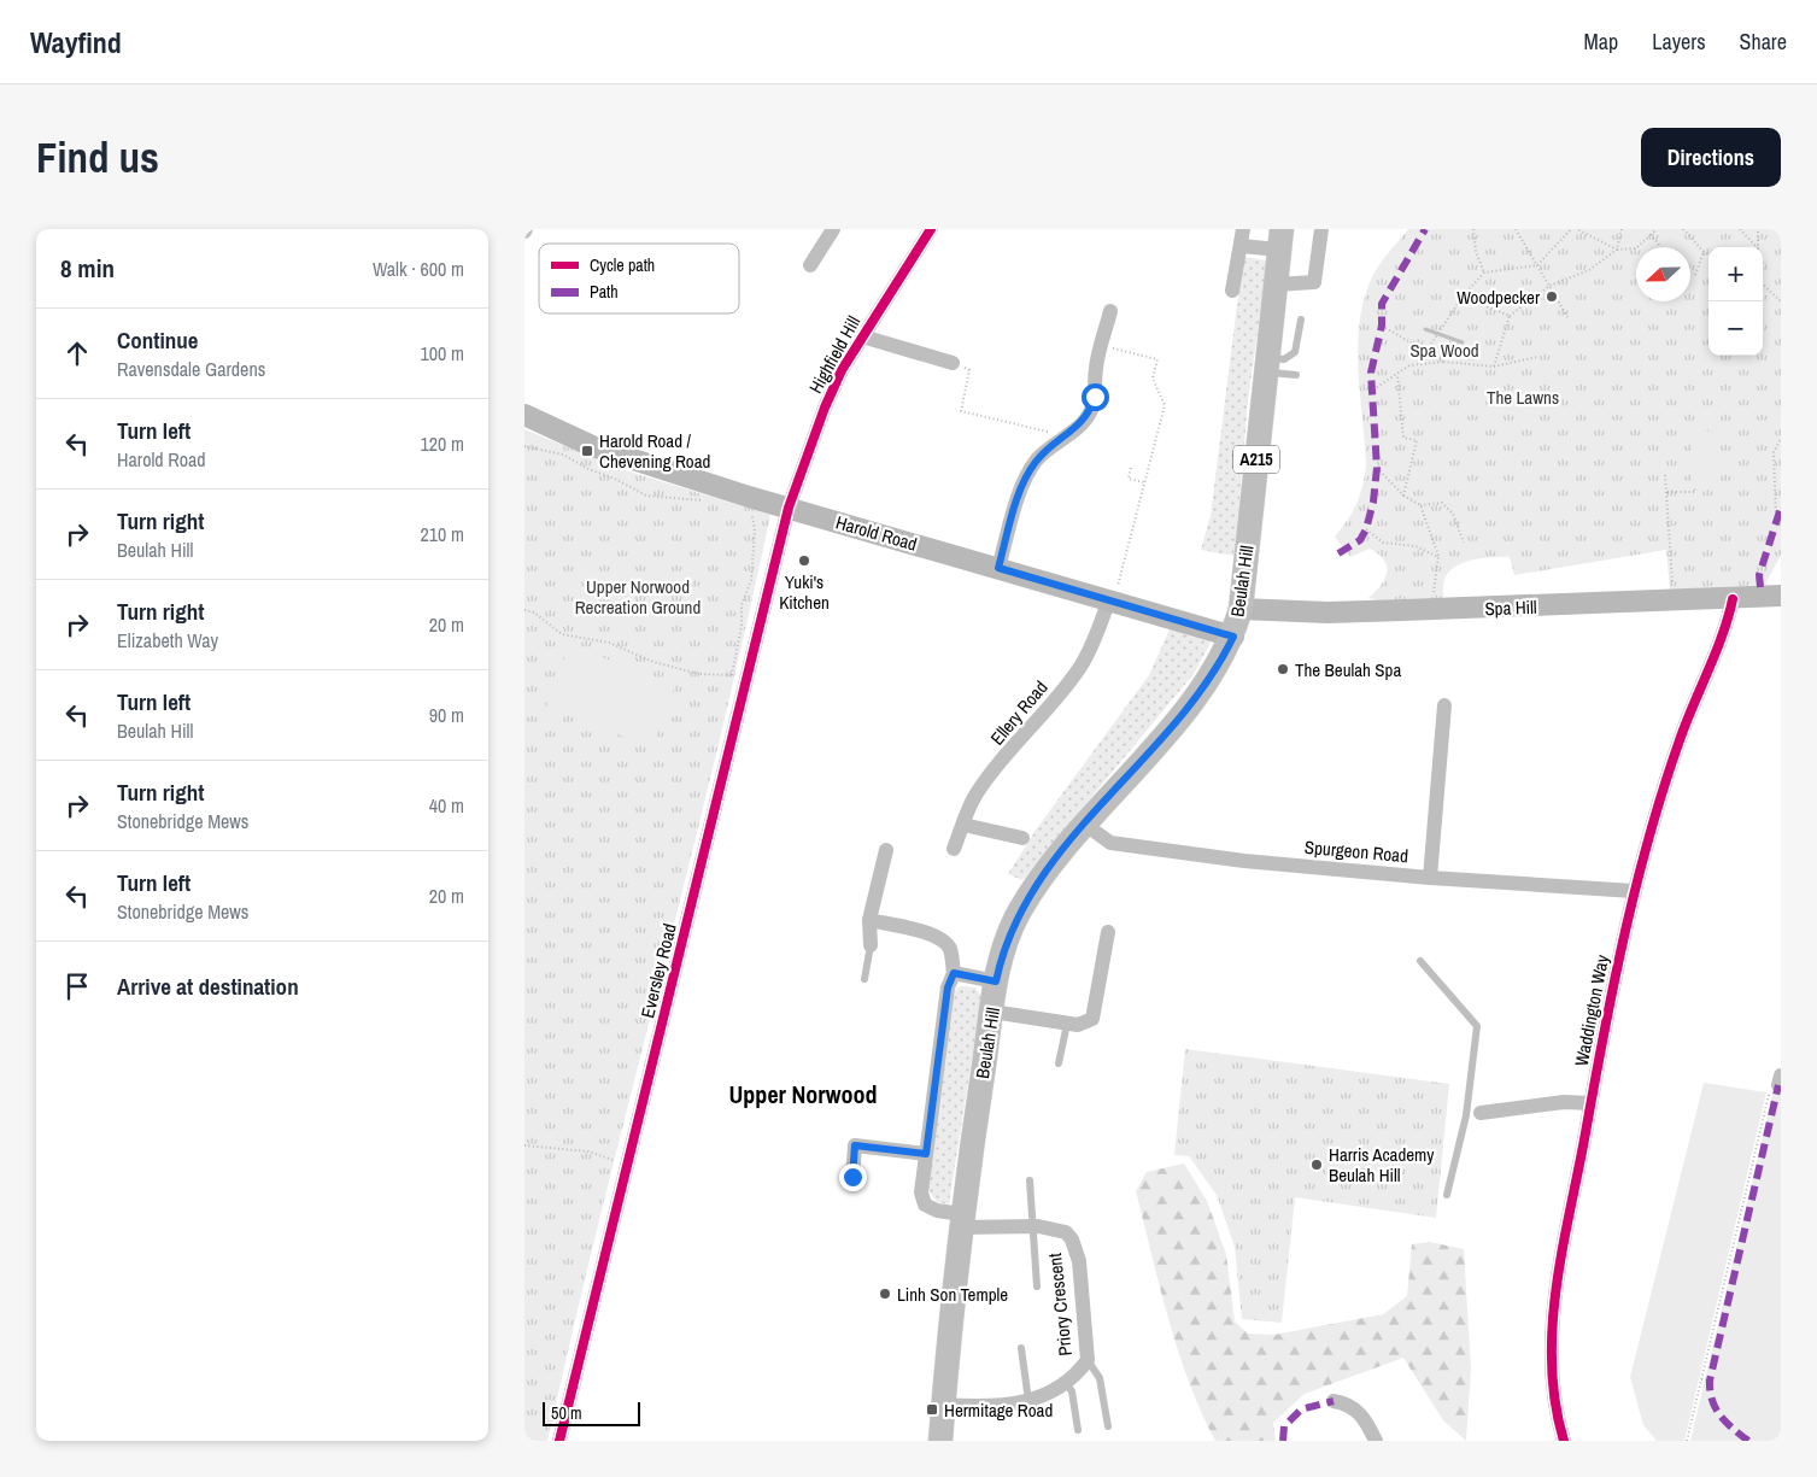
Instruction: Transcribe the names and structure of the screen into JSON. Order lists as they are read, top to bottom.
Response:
{
  "streets": {
    "main road": ["A215", "Beulah Hill"],
    "street": [
      "Highfield Hill",
      "Harold Road",
      "Spa Hill",
      "Ellery Road",
      "Spurgeon Road",
      "Eversley Road",
      "Waddington Way",
      "Priory Crescent"
    ]
  },
  "crossings": [
    ["Highfield Hill", "Harold Road"],
    ["Highfield Hill", "Eversley Road"],
    ["Harold Road", "Beulah Hill"],
    ["Harold Road", "Ellery Road"],
    ["Harold Road", "Eversley Road"],
    ["Beulah Hill", "Spa Hill"],
    ["Beulah Hill", "Spurgeon Road"],
    ["Beulah Hill", "Priory Crescent"],
    ["Spa Hill", "Waddington Way"],
    ["Spurgeon Road", "Waddington Way"]
  ],
  "districts": ["Upper Norwood"],
  "parks": ["Spa Wood", "The Lawns", "Upper Norwood Recreation Ground"],
  "places": {
    "other": [
      "Woodpecker",
      "Yuki's Kitchen",
      "The Beulah Spa",
      "Harris Academy Beulah Hill",
      "Linh Son Temple"
    ],
    "transit": ["Harold Road / Chevening Road", "Hermitage Road"]
  },
  "legend": ["Cycle path", "Path"],
  "scale_bar": "50 m",
  "north": "left",
  "page": {
    "header": "Wayfind",
    "nav": ["Map", "Layers", "Share"],
    "buttons": "Directions",
    "title": "Find us",
    "heading": ["8 min", "Walk · 600 m"],
    "map_buttons": ["+", "−"],
    "list": [
      ["Continue", "Ravensdale Gardens", "100 m"],
      ["Turn left", "Harold Road", "120 m"],
      ["Turn right", "Beulah Hill", "210 m"],
      ["Turn right", "Elizabeth Way", "20 m"],
      ["Turn left", "Beulah Hill", "90 m"],
      ["Turn right", "Stonebridge Mews", "40 m"],
      ["Turn left", "Stonebridge Mews", "20 m"],
      "Arrive at destination"
    ],
    "scale": "50 m"
  }
}
